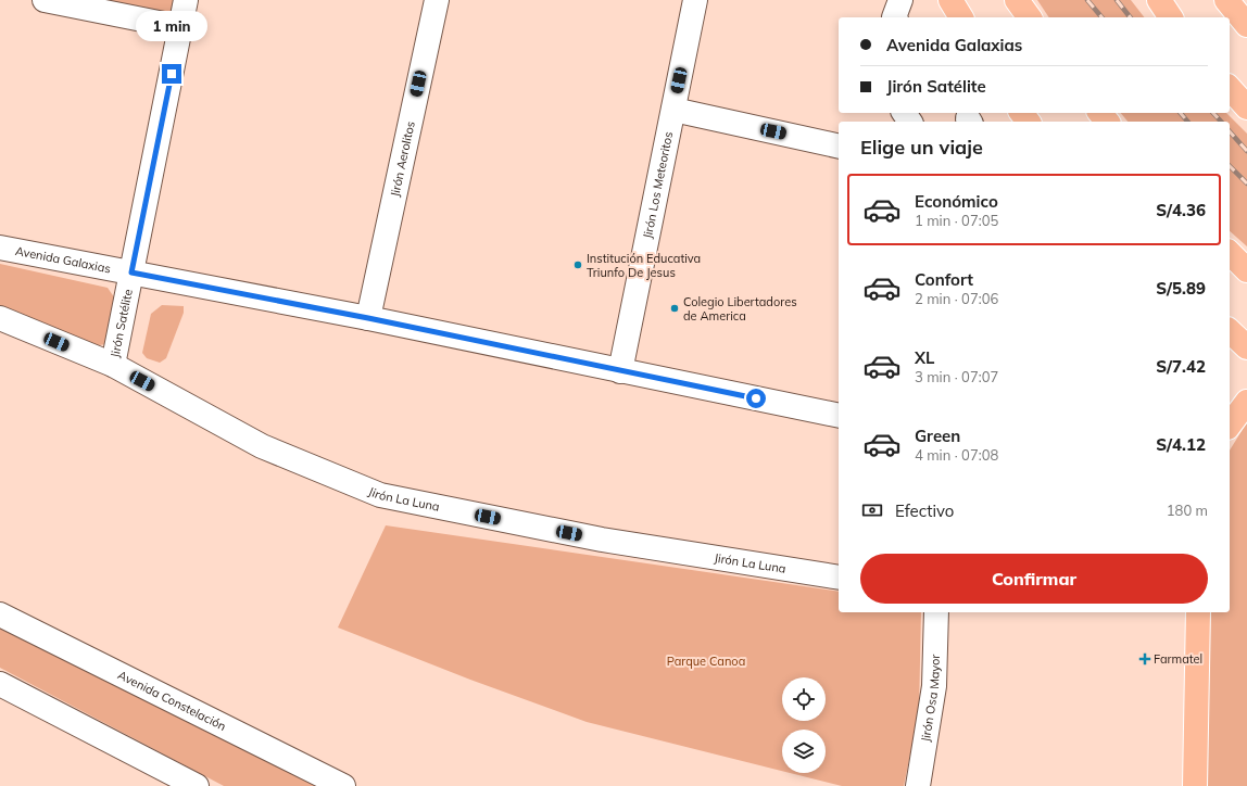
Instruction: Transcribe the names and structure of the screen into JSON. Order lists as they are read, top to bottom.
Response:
{
  "streets": {
    "street": [
      "Jirón Aerolitos",
      "Jirón Los Meteoritos",
      "Avenida Galaxias",
      "Jirón Satélite",
      "Jirón La Luna",
      "Jirón Osa Mayor",
      "Avenida Constelación"
    ]
  },
  "crossings": [
    ["Jirón Aerolitos", "Avenida Galaxias"],
    ["Jirón Los Meteoritos", "Avenida Galaxias"],
    ["Avenida Galaxias", "Jirón Satélite"],
    ["Jirón Satélite", "Jirón La Luna"]
  ],
  "parks": ["Parque Canoa"],
  "places": {
    "other": ["Institución Educativa Triunfo De Jesus", "Colegio Libertadores de America"],
    "health": ["Farmatel"]
  },
  "page": {
    "bubble": "1 min",
    "banner": ["Avenida Galaxias", "Jirón Satélite"],
    "heading": "Elige un viaje",
    "list": [
      {
        "name": "Económico",
        "note": "1 min · 07:05",
        "value": "S/4.36"
      },
      {
        "name": "Confort",
        "note": "2 min · 07:06",
        "value": "S/5.89"
      },
      {
        "name": "XL",
        "note": "3 min · 07:07",
        "value": "S/7.42"
      },
      {
        "name": "Green",
        "note": "4 min · 07:08",
        "value": "S/4.12"
      }
    ],
    "pay": ["Efectivo", "180 m"],
    "buttons": "Confirmar"
  }
}
